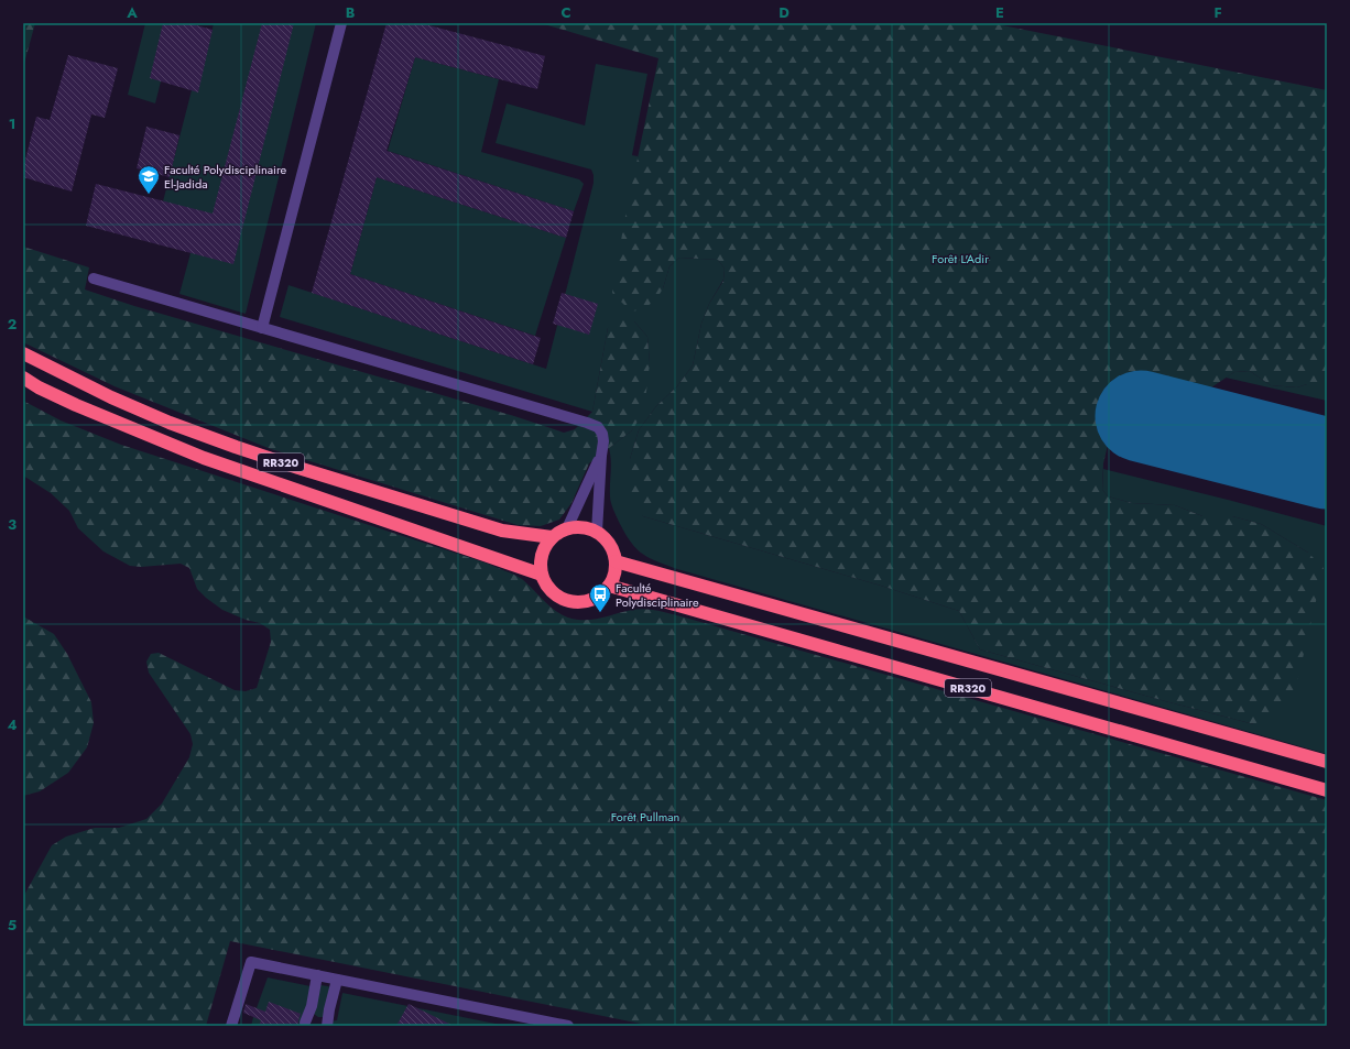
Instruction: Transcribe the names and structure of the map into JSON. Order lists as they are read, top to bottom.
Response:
{
  "streets": {
    "highway": ["RR320"]
  },
  "parks": ["Forêt L'Adir", "Forêt Pullman"],
  "places": {
    "school or university": ["Faculté Polydisciplinaire El-Jadida"],
    "bus stop": ["Faculté Polydisciplinaire"]
  },
  "grid": {
    "columns": [
      "A",
      "B",
      "C",
      "D",
      "E",
      "F"
    ],
    "rows": [
      "1",
      "2",
      "3",
      "4",
      "5"
    ]
  }
}
